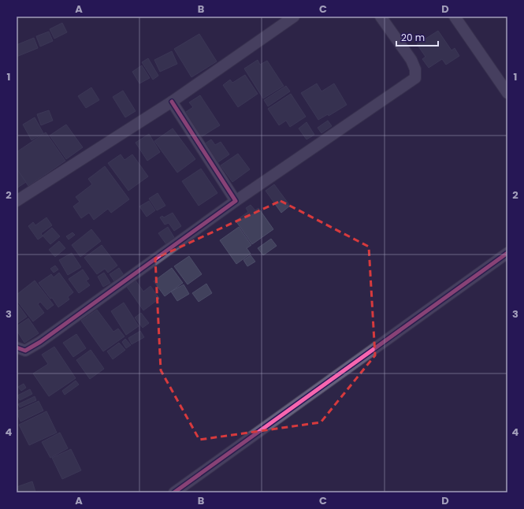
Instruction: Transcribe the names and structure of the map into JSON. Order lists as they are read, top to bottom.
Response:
{
  "scale_bar": "20 m",
  "grid": {
    "columns": [
      "A",
      "B",
      "C",
      "D"
    ],
    "rows": [
      "1",
      "2",
      "3",
      "4"
    ]
  }
}
